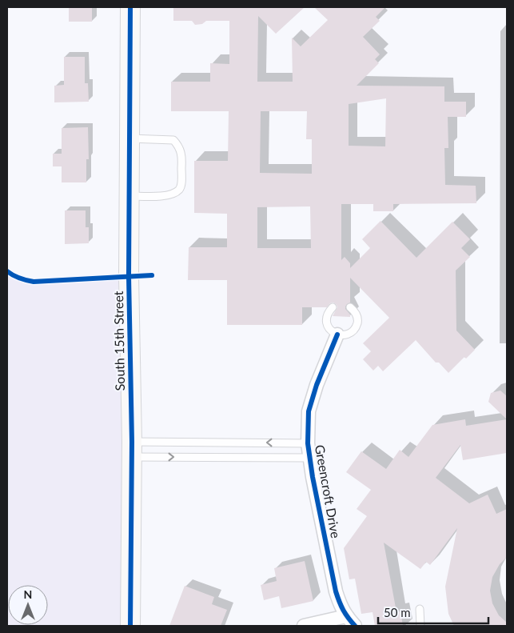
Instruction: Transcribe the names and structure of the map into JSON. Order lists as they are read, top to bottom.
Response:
{
  "streets": {
    "street": ["South 15th Street", "Greencroft Drive"]
  },
  "crossings": [
    ["South 15th Street", "Greencroft Drive"]
  ],
  "scale_bar": "50 m",
  "north": "top"
}
